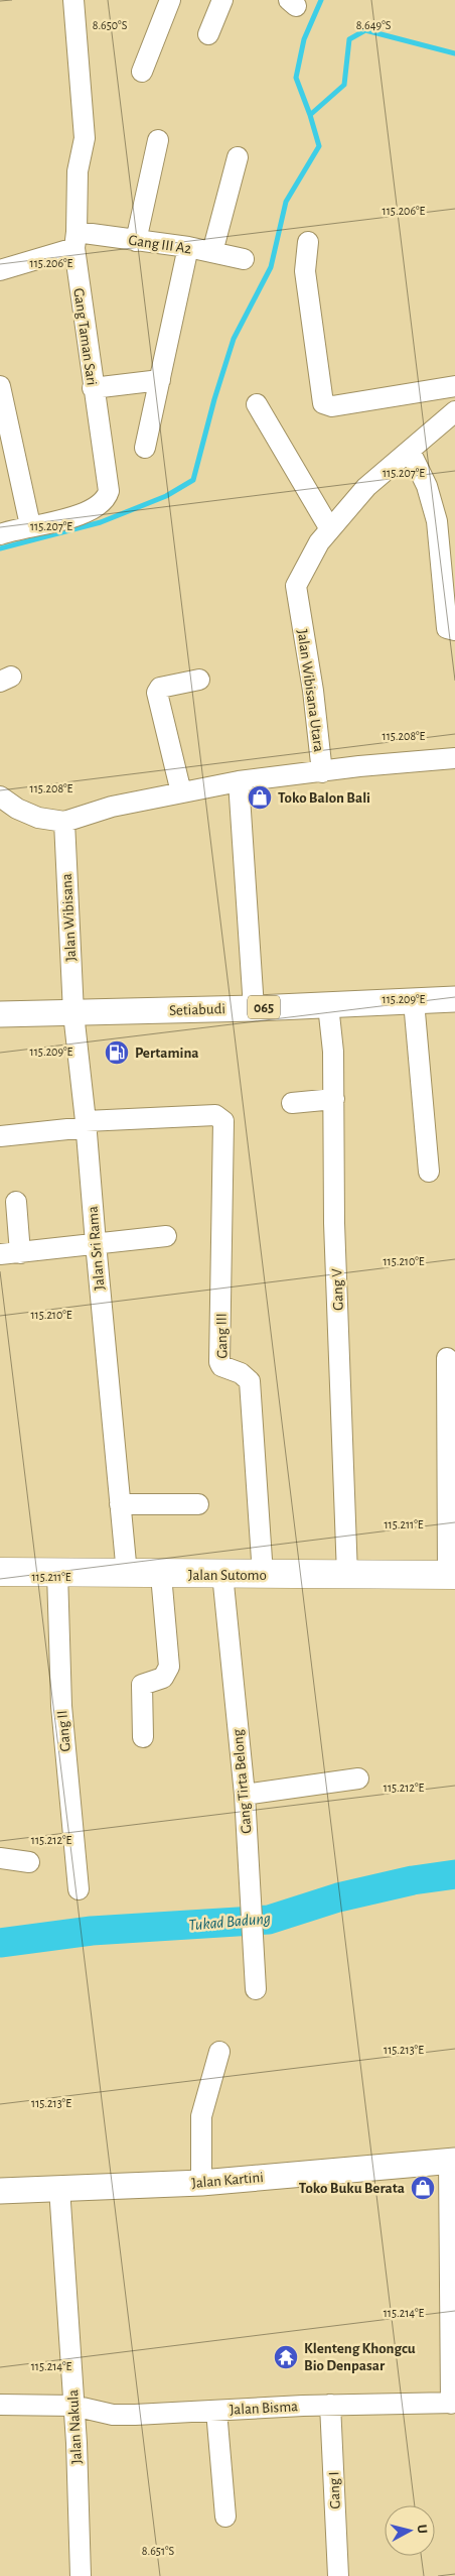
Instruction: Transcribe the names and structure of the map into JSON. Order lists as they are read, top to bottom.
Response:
{
  "streets": {
    "highway": ["Jalan Sutomo"],
    "main road": ["065", "Setiabudi", "Jalan Kartini"],
    "street": [
      "Gang III A2",
      "Gang Taman Sari",
      "Jalan Wibisana Utara",
      "Jalan Wibisana",
      "Jalan Sri Rama",
      "Gang V",
      "Gang III",
      "Gang II",
      "Gang Tirta Belong",
      "Jalan Bisma",
      "Jalan Nakula",
      "Gang I"
    ]
  },
  "crossings": [
    ["Gang III A2", "Gang Taman Sari"],
    ["Jalan Wibisana Utara", "Jalan Wibisana"],
    ["Jalan Wibisana", "Setiabudi"],
    ["Jalan Wibisana", "Jalan Sri Rama"],
    ["Setiabudi", "Jalan Sri Rama"],
    ["Setiabudi", "Gang V"],
    ["Jalan Sri Rama", "Gang III"],
    ["Jalan Sri Rama", "Jalan Sutomo"],
    ["Gang V", "Jalan Sutomo"],
    ["Gang III", "Jalan Sutomo"],
    ["Jalan Sutomo", "Gang II"],
    ["Jalan Sutomo", "Gang Tirta Belong"],
    ["Jalan Kartini", "Jalan Nakula"],
    ["Jalan Bisma", "Jalan Nakula"],
    ["Jalan Bisma", "Gang I"]
  ],
  "water": ["Tukad Badung"],
  "places": {
    "shop": ["Toko Balon Bali", "Toko Buku Berata"],
    "fuel station": ["Pertamina"],
    "temple": ["Klenteng Khongcu Bio Denpasar"]
  },
  "north": "right",
  "coordinates": [
    "8.650°S",
    "8.649°S",
    "115.206°E",
    "115.207°E",
    "115.208°E",
    "115.209°E",
    "115.210°E",
    "115.211°E",
    "115.212°E",
    "115.213°E",
    "115.214°E",
    "8.651°S"
  ]
}
